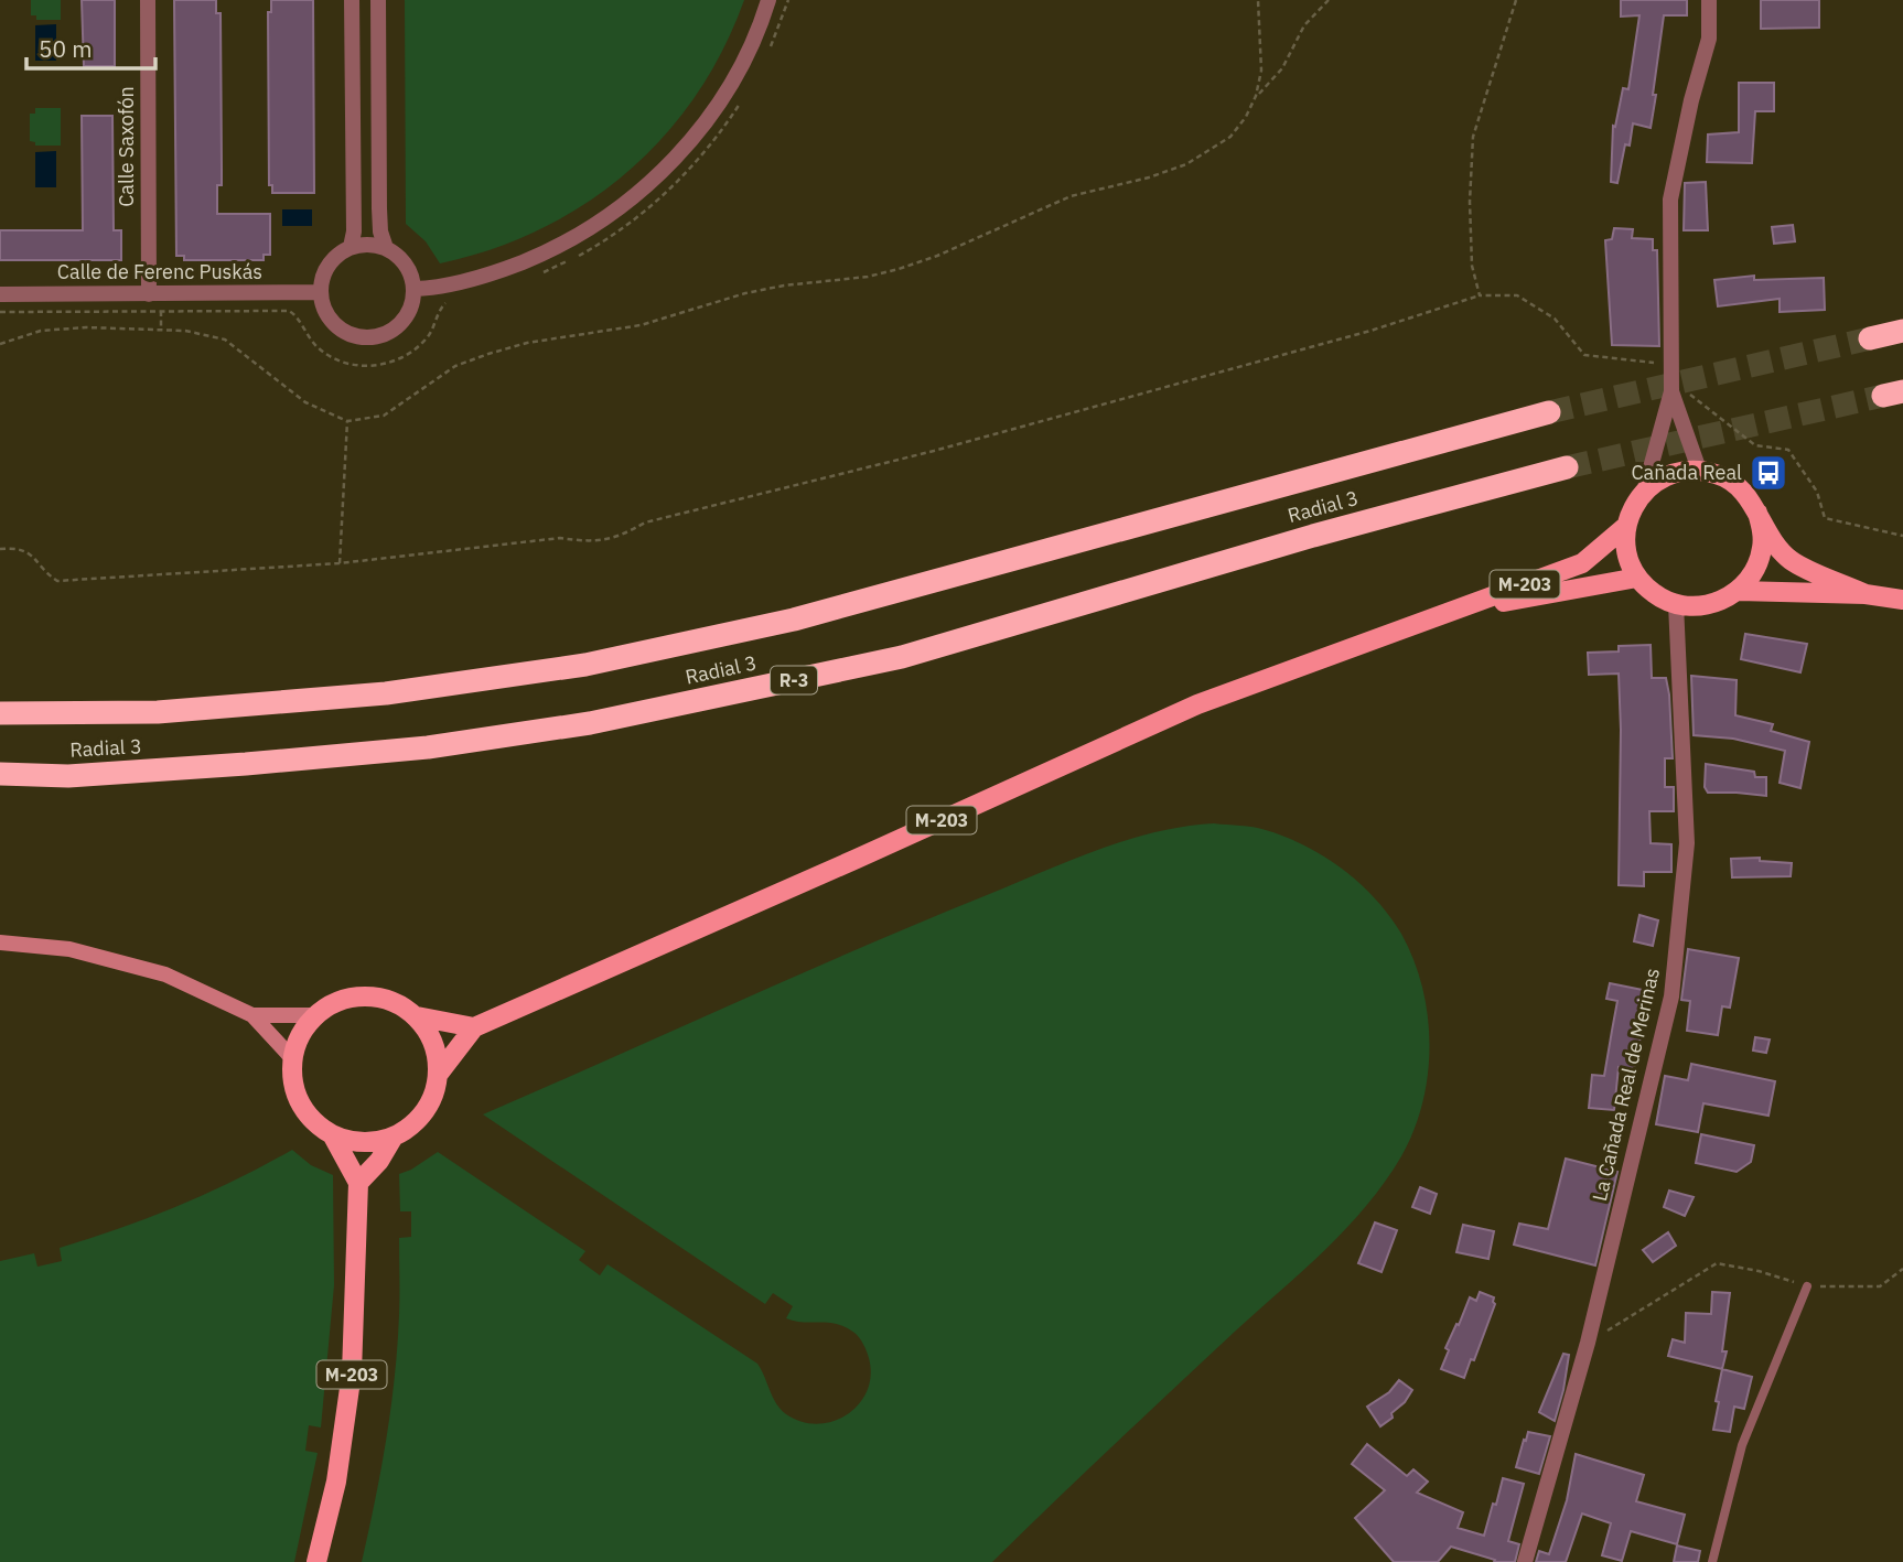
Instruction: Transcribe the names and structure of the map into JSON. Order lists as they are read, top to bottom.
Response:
{
  "streets": {
    "highway": ["Radial 3", "R-3"],
    "main road": ["M-203"],
    "street": ["Calle Saxofón", "Calle de Ferenc Puskás", "La Cañada Real de Merinas"]
  },
  "crossings": [
    ["Calle Saxofón", "Calle de Ferenc Puskás"],
    ["M-203", "La Cañada Real de Merinas"]
  ],
  "places": {
    "bus stop": ["Cañada Real"]
  },
  "scale_bar": "50 m"
}
